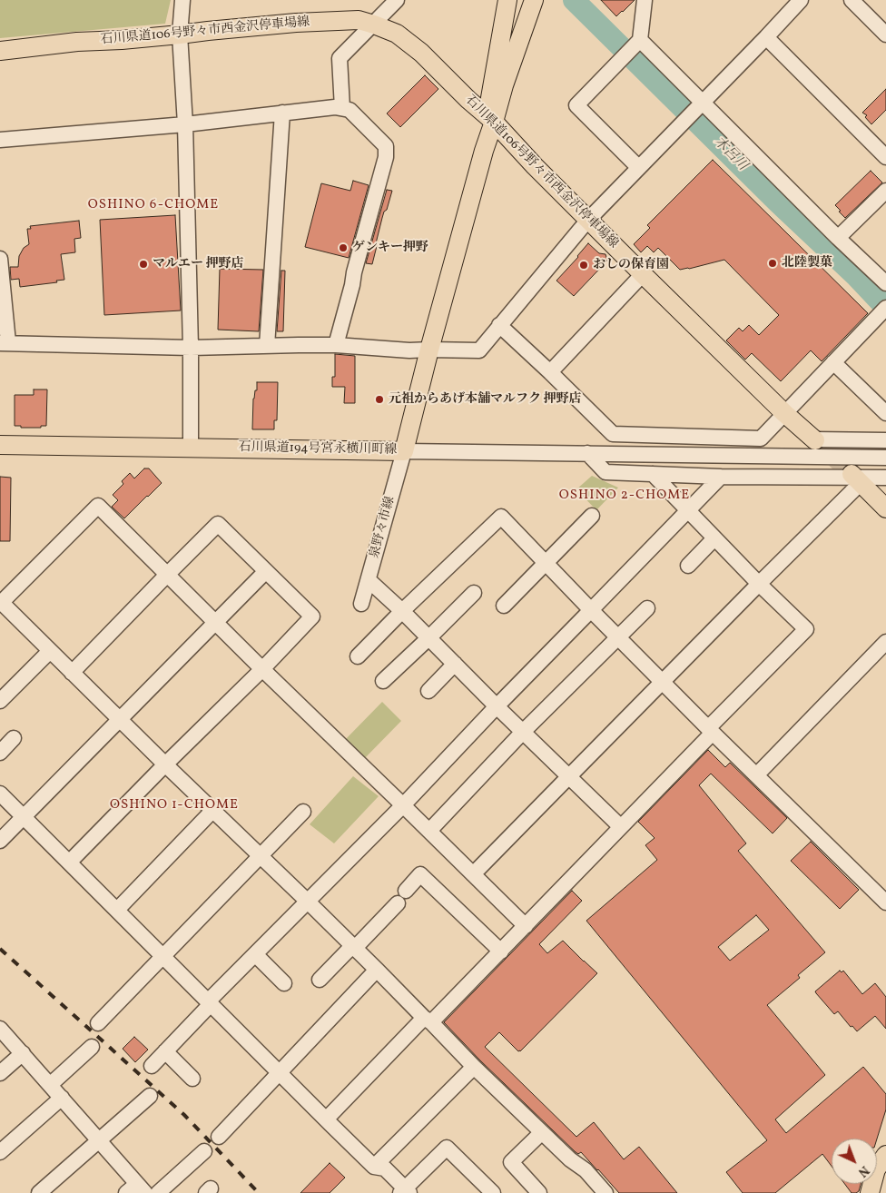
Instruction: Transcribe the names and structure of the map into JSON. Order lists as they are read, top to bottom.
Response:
{
  "streets": {
    "main road": ["石川県道106号野々市西金沢停車場線", "石川県道194号宮永横川町線"],
    "street": ["泉野々市線"]
  },
  "crossings": [
    ["石川県道106号野々市西金沢停車場線", "石川県道194号宮永横川町線"],
    ["石川県道194号宮永横川町線", "泉野々市線"]
  ],
  "districts": ["OSHINO 6-CHOME", "OSHINO 2-CHOME", "OSHINO 1-CHOME"],
  "water": ["木呂川"],
  "places": [
    "ゲンキー押野",
    "北陸製菓",
    "マルエー 押野店",
    "おしの保育園",
    "元祖からあげ本舗マルフク 押野店"
  ],
  "north": "bottom right"
}
